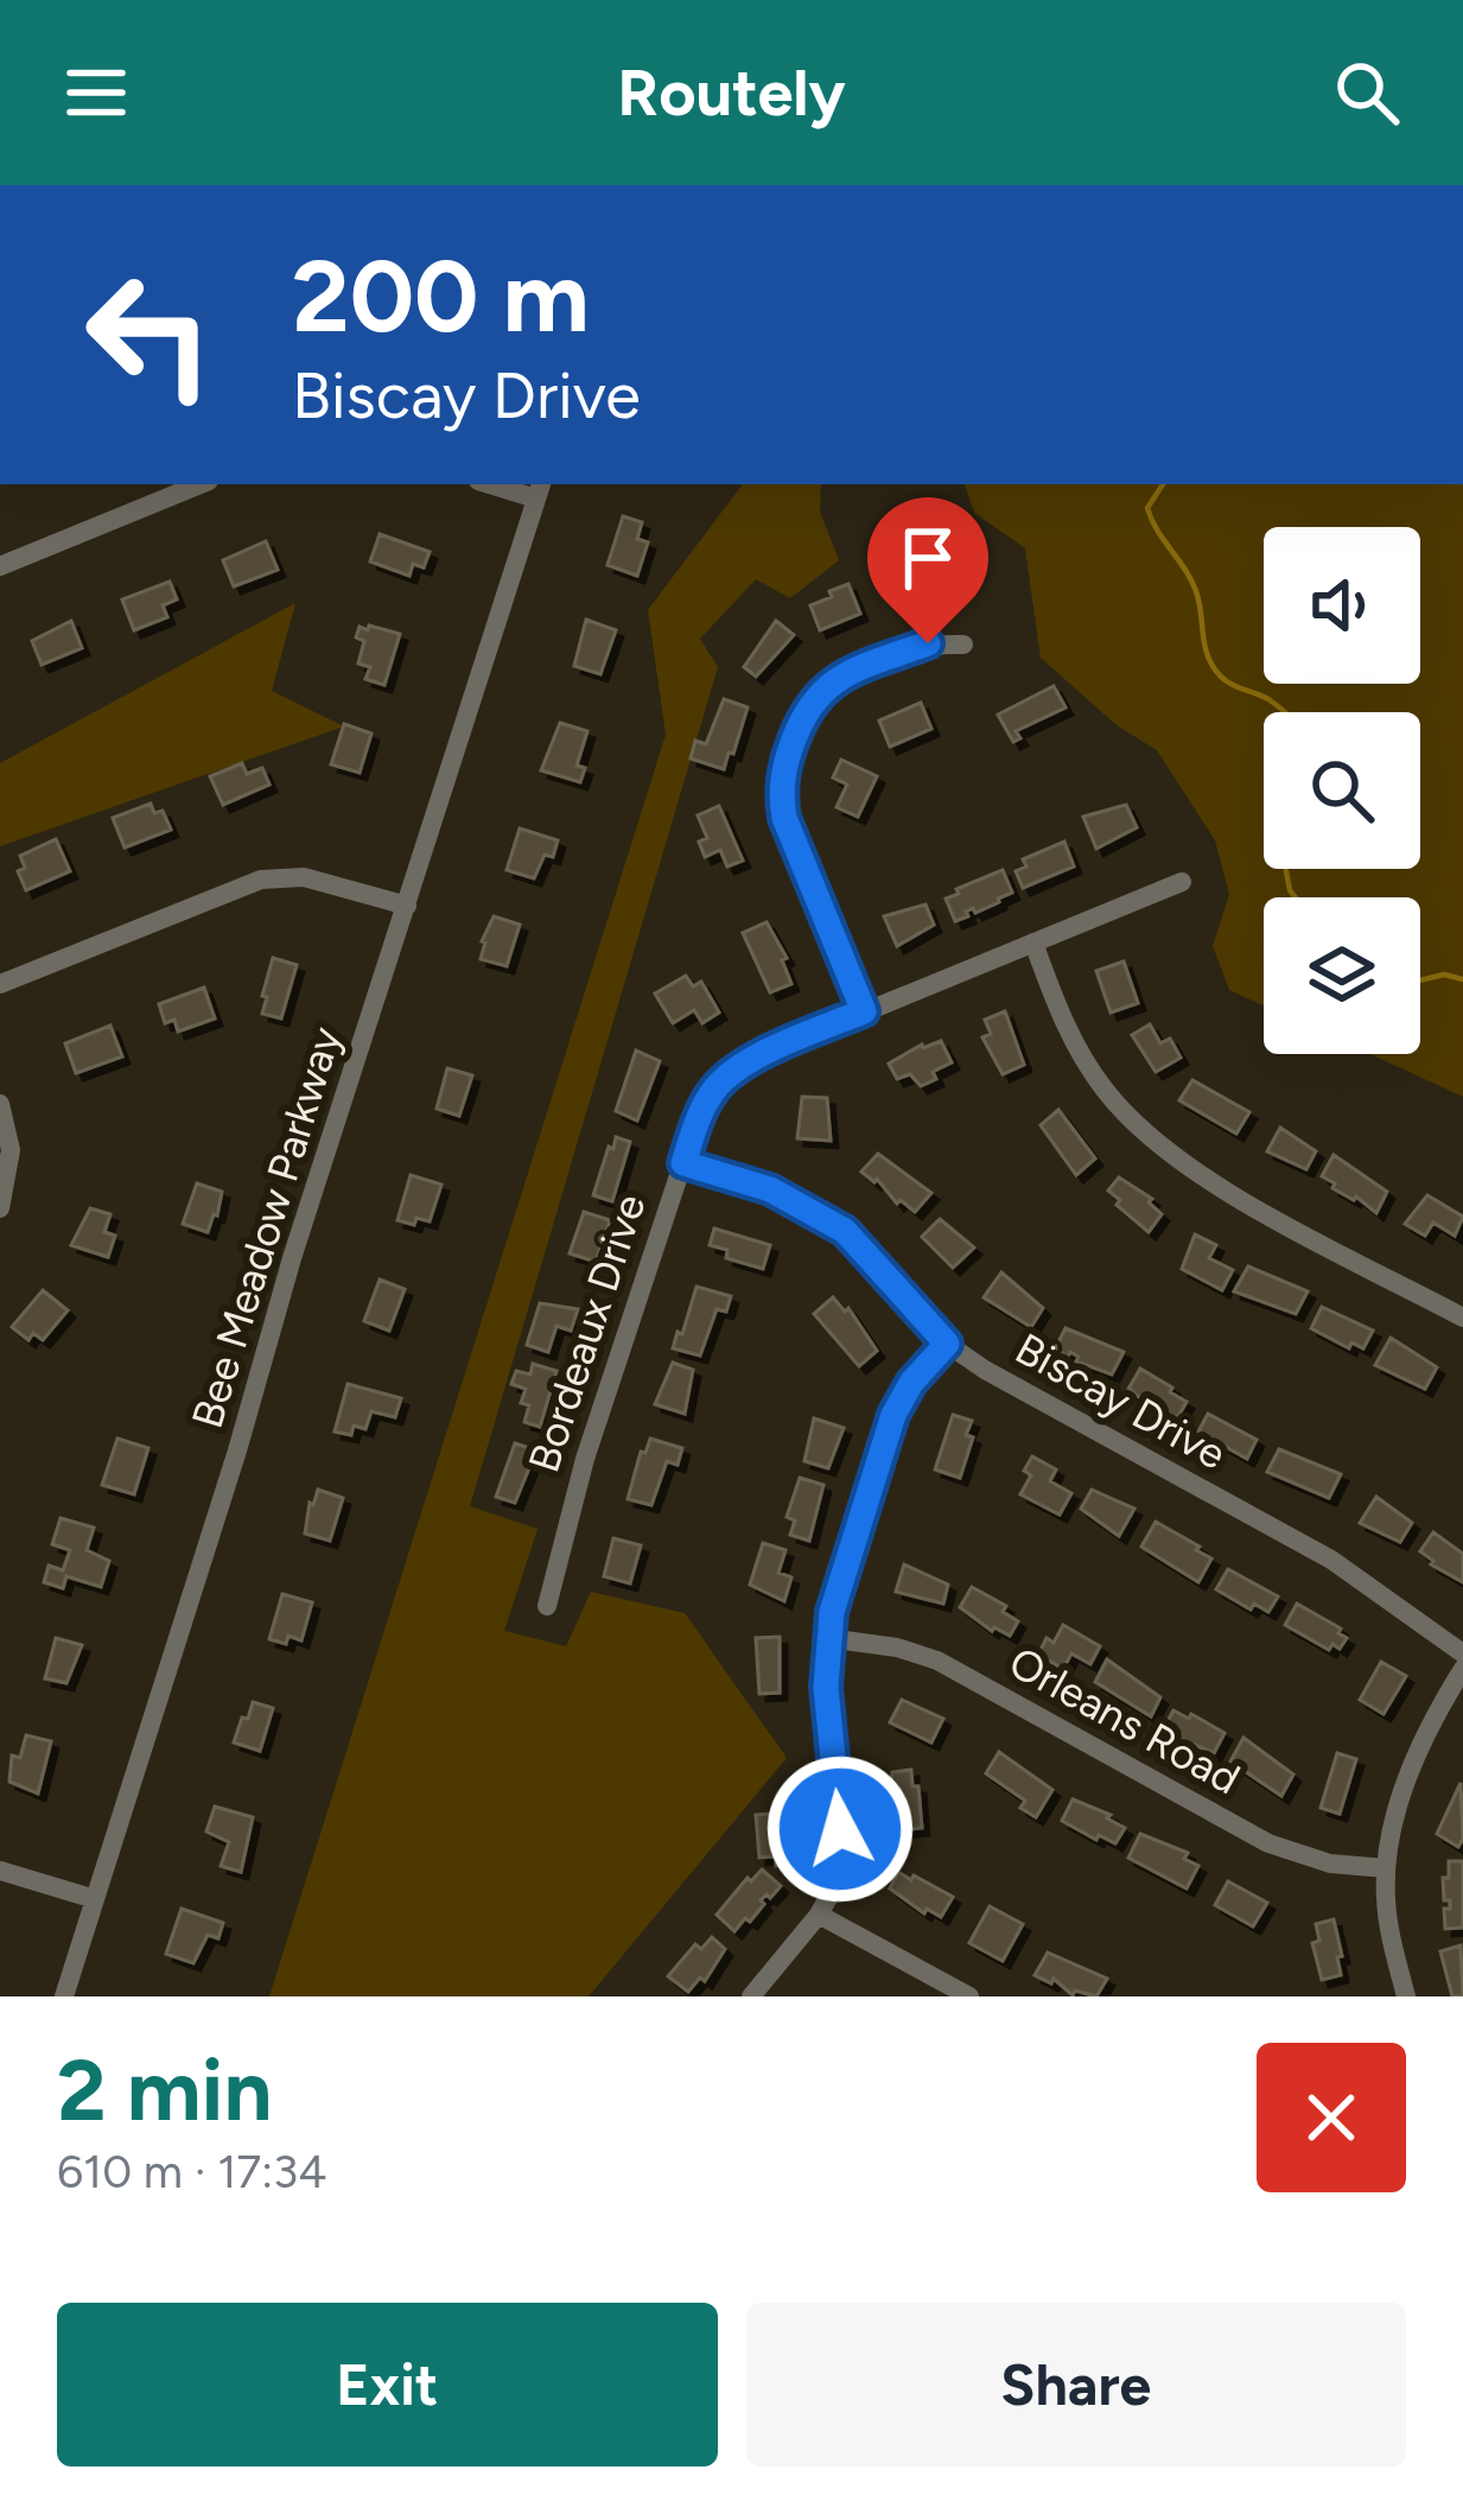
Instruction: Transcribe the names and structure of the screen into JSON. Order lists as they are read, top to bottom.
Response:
{
  "streets": {
    "street": [
      "Bee Meadow Parkway",
      "Bordeaux Drive",
      "Biscay Drive",
      "Orleans Road"
    ]
  },
  "crossings": [
    ["Bordeaux Drive", "Biscay Drive"]
  ],
  "page": {
    "header": "Routely",
    "turn": ["200 m", "Biscay Drive"],
    "heading": ["2 min", "610 m · 17:34"],
    "buttons": ["Exit", "Share"]
  }
}
